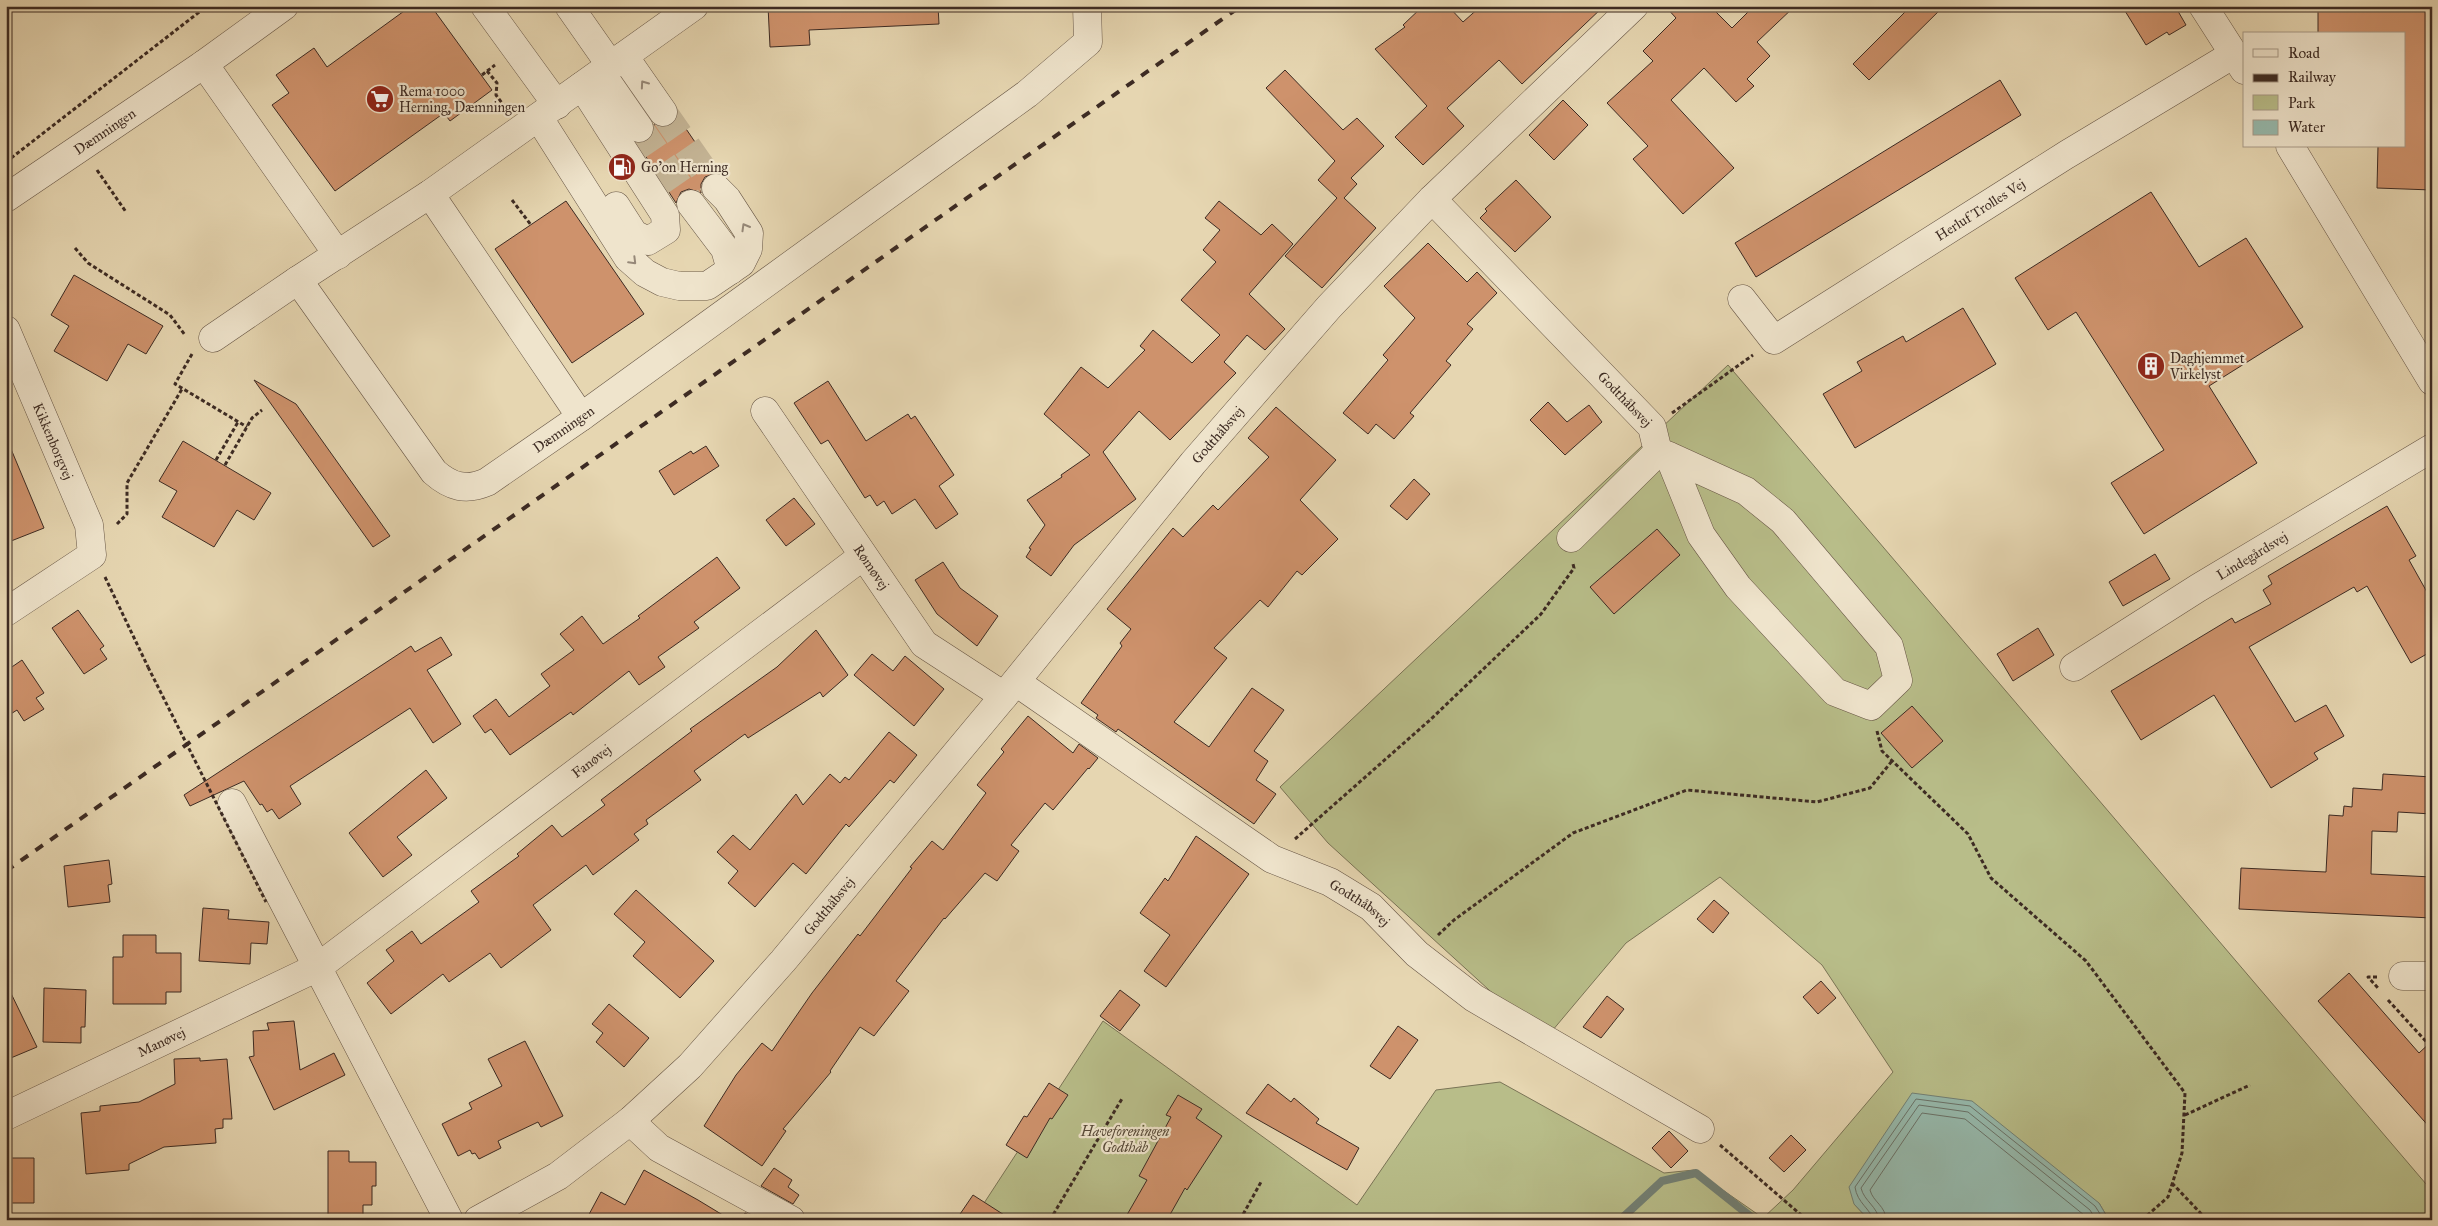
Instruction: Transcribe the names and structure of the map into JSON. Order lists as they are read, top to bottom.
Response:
{
  "streets": {
    "street": [
      "Dæmningen",
      "Herluf Trolles Vej",
      "Godthåbsvej",
      "Kikkenborgvej",
      "Lindegårdsvej",
      "Rømøvej",
      "Fanøvej",
      "Manøvej"
    ]
  },
  "crossings": [
    ["Godthåbsvej", "Rømøvej"],
    ["Rømøvej", "Fanøvej"],
    ["Fanøvej", "Manøvej"]
  ],
  "parks": ["Haveforeningen Godthåb"],
  "places": {
    "supermarket": ["Rema 1000 Herning, Dæmningen"],
    "fuel station": ["Go'on Herning"],
    "building": ["Daghjemmet Virkelyst"]
  },
  "legend": [
    "Road",
    "Railway",
    "Park",
    "Water"
  ]
}
